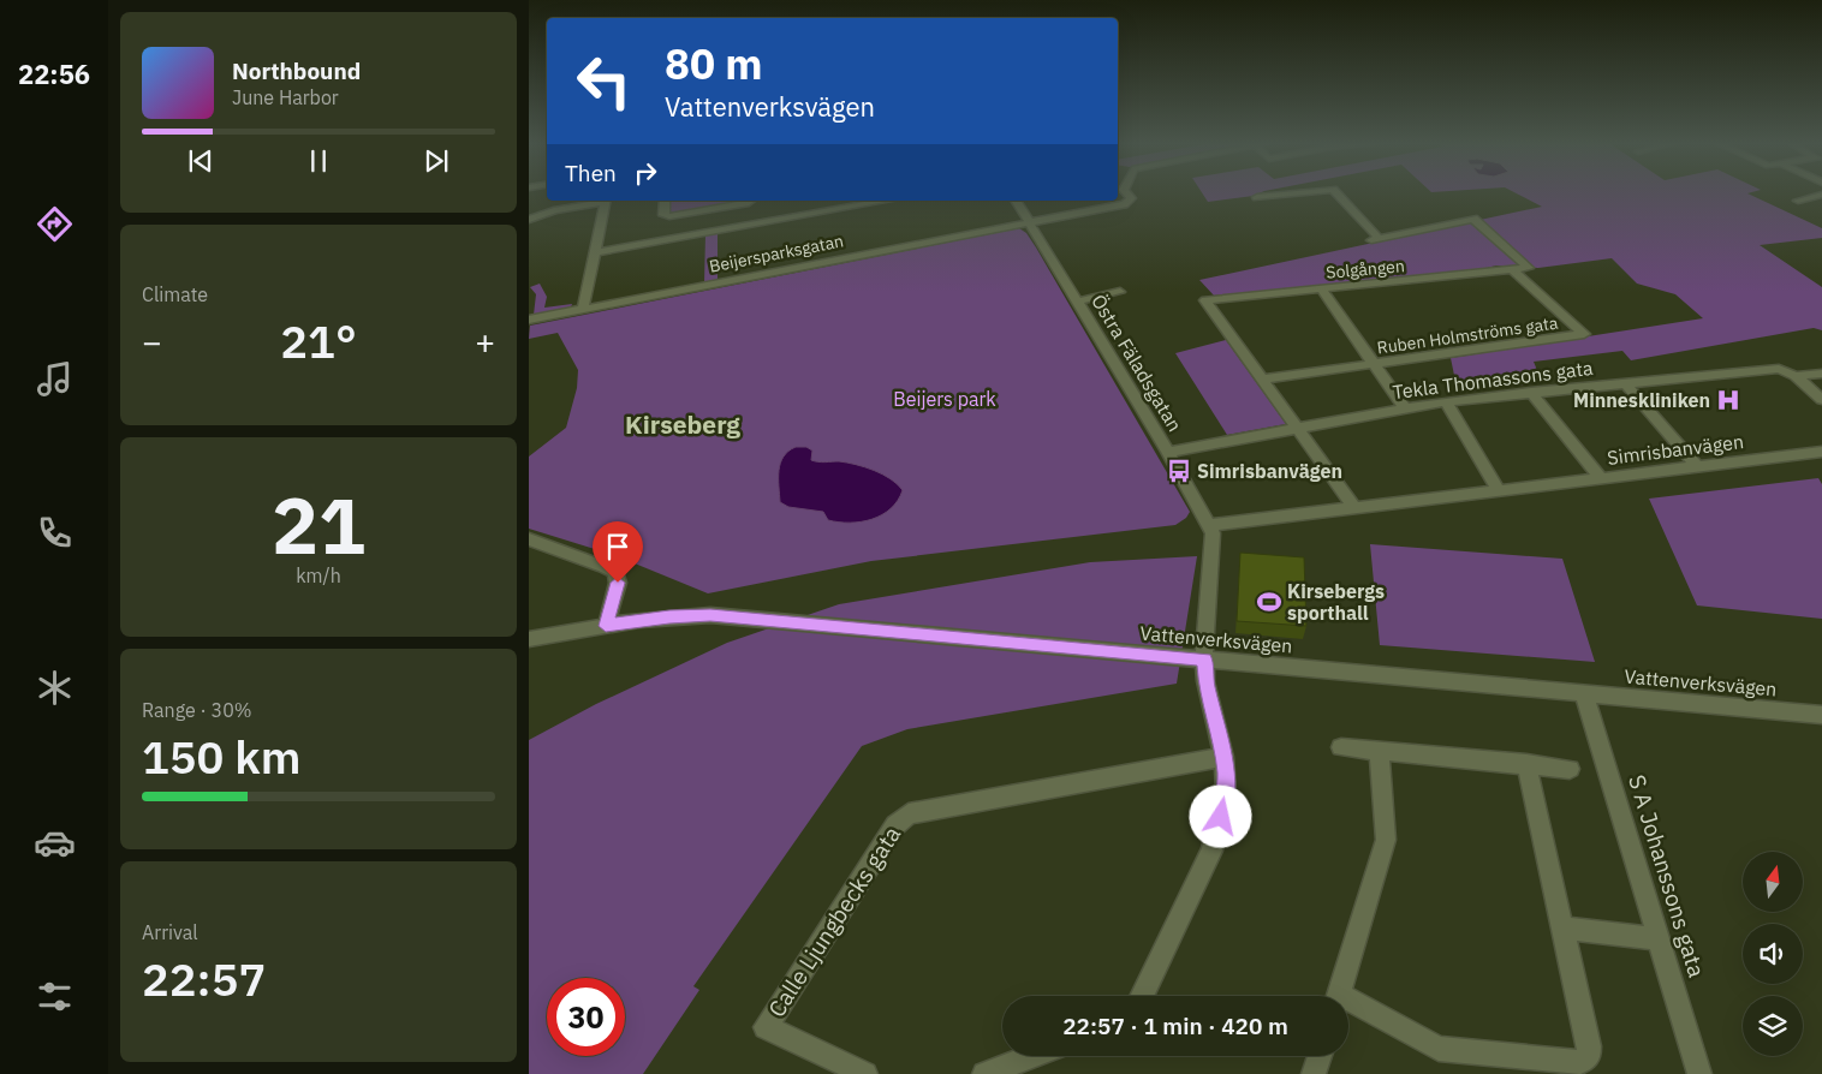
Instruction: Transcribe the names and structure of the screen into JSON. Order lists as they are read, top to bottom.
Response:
{
  "streets": {
    "street": [
      "Beijersparksgatan",
      "Solgången",
      "Ruben Holmströms gata",
      "Östra Fäladsgatan",
      "Tekla Thomassons gata",
      "Simrisbanvägen",
      "Vattenverksvägen",
      "S A Johanssons gata",
      "Calle Ljungbecks gata"
    ]
  },
  "crossings": [
    ["Beijersparksgatan", "Östra Fäladsgatan"],
    ["Solgången", "Ruben Holmströms gata"],
    ["Östra Fäladsgatan", "Tekla Thomassons gata"],
    ["Östra Fäladsgatan", "Simrisbanvägen"],
    ["Östra Fäladsgatan", "Vattenverksvägen"],
    ["Vattenverksvägen", "S A Johanssons gata"]
  ],
  "districts": ["Kirseberg"],
  "parks": ["Beijers park"],
  "places": {
    "hospital": ["Minneskliniken"],
    "bus stop": ["Simrisbanvägen"],
    "sports": ["Kirsebergs sporthall"]
  },
  "north": "top",
  "page": {
    "tabs": "22:56",
    "turn": ["80 m", "Vattenverksvägen"],
    "song": ["Northbound", "June Harbor"],
    "then": "Then",
    "tile": [
      "Climate",
      ["21", "km/h"],
      ["Range · 30%", "150 km"],
      ["Arrival", "22:57"]
    ],
    "heat": ["−", "21°", "+"],
    "limit": "30",
    "trip": "22:57 · 1 min · 420 m"
  }
}
